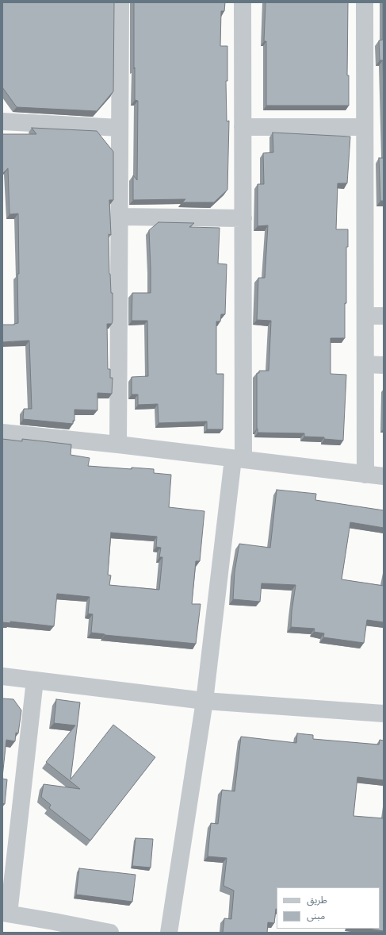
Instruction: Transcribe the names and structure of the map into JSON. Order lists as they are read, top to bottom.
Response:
{
  "legend": ["طريق", "مبنى"]
}
